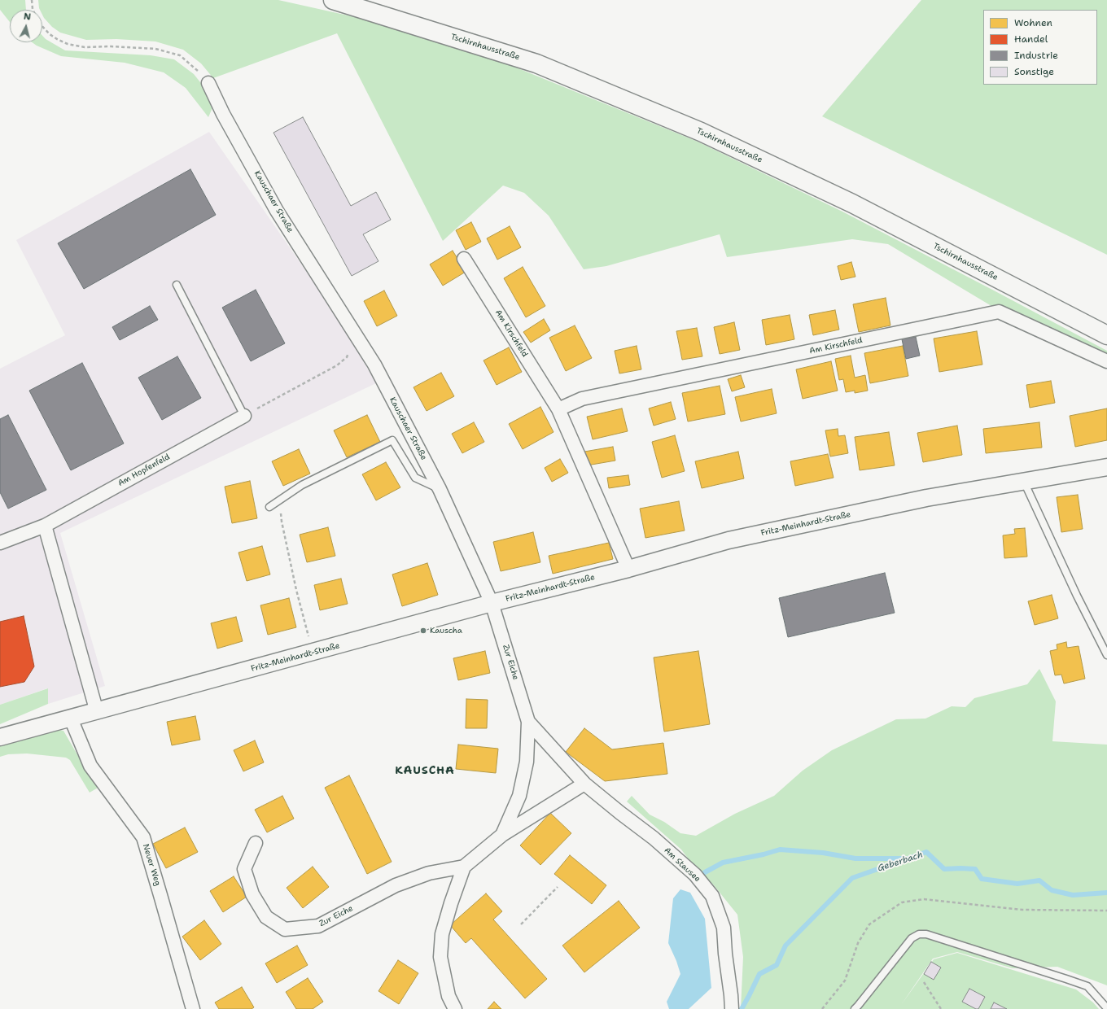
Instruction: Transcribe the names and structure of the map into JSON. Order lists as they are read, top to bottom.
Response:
{
  "streets": {
    "main road": ["Tschirnhausstraße"],
    "street": [
      "Kauschaer Straße",
      "Am Kirschfeld",
      "Am Hopfenfeld",
      "Fritz-Meinhardt-Straße",
      "Zur Eiche",
      "Neuer Weg",
      "Am Stausee"
    ]
  },
  "crossings": [
    ["Kauschaer Straße", "Fritz-Meinhardt-Straße"],
    ["Kauschaer Straße", "Zur Eiche"],
    ["Am Kirschfeld", "Fritz-Meinhardt-Straße"],
    ["Fritz-Meinhardt-Straße", "Zur Eiche"],
    ["Fritz-Meinhardt-Straße", "Neuer Weg"],
    ["Zur Eiche", "Am Stausee"]
  ],
  "districts": ["KAUSCHA"],
  "water": ["Geberbach"],
  "places": ["Kauscha"],
  "legend": [
    "Wohnen",
    "Handel",
    "Industrie",
    "Sonstige"
  ],
  "north": "top"
}
